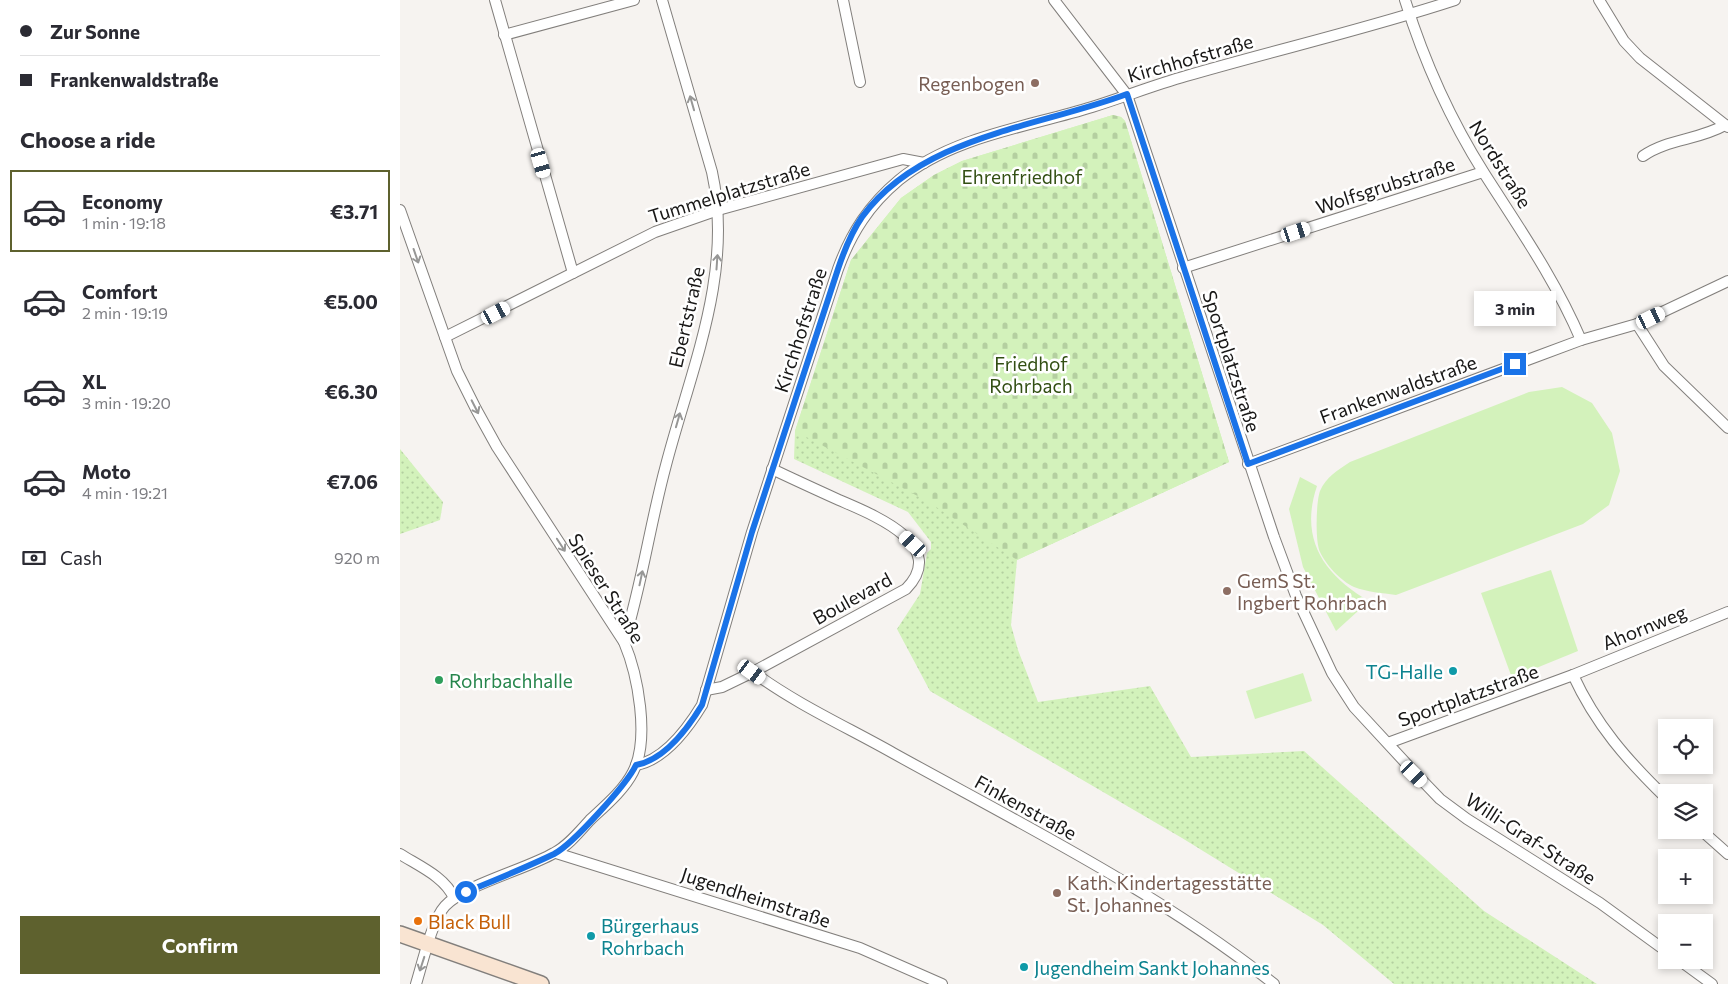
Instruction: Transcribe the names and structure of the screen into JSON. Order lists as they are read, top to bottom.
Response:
{
  "streets": {
    "street": [
      "Kirchhofstraße",
      "Nordstraße",
      "Wolfsgrubstraße",
      "Tummelplatzstraße",
      "Ebertstraße",
      "Sportplatzstraße",
      "Frankenwaldstraße",
      "Spieser Straße",
      "Boulevard",
      "Ahornweg",
      "Finkenstraße",
      "Willi-Graf-Straße",
      "Jugendheimstraße"
    ]
  },
  "crossings": [
    ["Kirchhofstraße", "Nordstraße"],
    ["Kirchhofstraße", "Tummelplatzstraße"],
    ["Kirchhofstraße", "Sportplatzstraße"],
    ["Kirchhofstraße", "Spieser Straße"],
    ["Kirchhofstraße", "Boulevard"],
    ["Nordstraße", "Wolfsgrubstraße"],
    ["Nordstraße", "Frankenwaldstraße"],
    ["Wolfsgrubstraße", "Sportplatzstraße"],
    ["Tummelplatzstraße", "Ebertstraße"],
    ["Tummelplatzstraße", "Spieser Straße"],
    ["Ebertstraße", "Spieser Straße"],
    ["Sportplatzstraße", "Frankenwaldstraße"],
    ["Sportplatzstraße", "Ahornweg"],
    ["Sportplatzstraße", "Willi-Graf-Straße"],
    ["Spieser Straße", "Jugendheimstraße"],
    ["Boulevard", "Finkenstraße"]
  ],
  "one_way": ["Ebertstraße", "Spieser Straße"],
  "parks": ["Ehrenfriedhof", "Friedhof Rohrbach"],
  "places": [
    "Regenbogen",
    "GemS St. Ingbert Rohrbach",
    "TG-Halle",
    "Rohrbachhalle",
    "Kath. Kindertagesstätte St. Johannes",
    "Black Bull",
    "Bürgerhaus Rohrbach",
    "Jugendheim Sankt Johannes"
  ],
  "page": {
    "banner": ["Zur Sonne", "Frankenwaldstraße"],
    "heading": "Choose a ride",
    "list": [
      {
        "name": "Economy",
        "note": "1 min · 19:18",
        "value": "€3.71"
      },
      {
        "name": "Comfort",
        "note": "2 min · 19:19",
        "value": "€5.00"
      },
      {
        "name": "XL",
        "note": "3 min · 19:20",
        "value": "€6.30"
      },
      {
        "name": "Moto",
        "note": "4 min · 19:21",
        "value": "€7.06"
      }
    ],
    "bubble": "3 min",
    "pay": ["Cash", "920 m"],
    "map_buttons": ["+", "−"],
    "buttons": "Confirm"
  }
}
